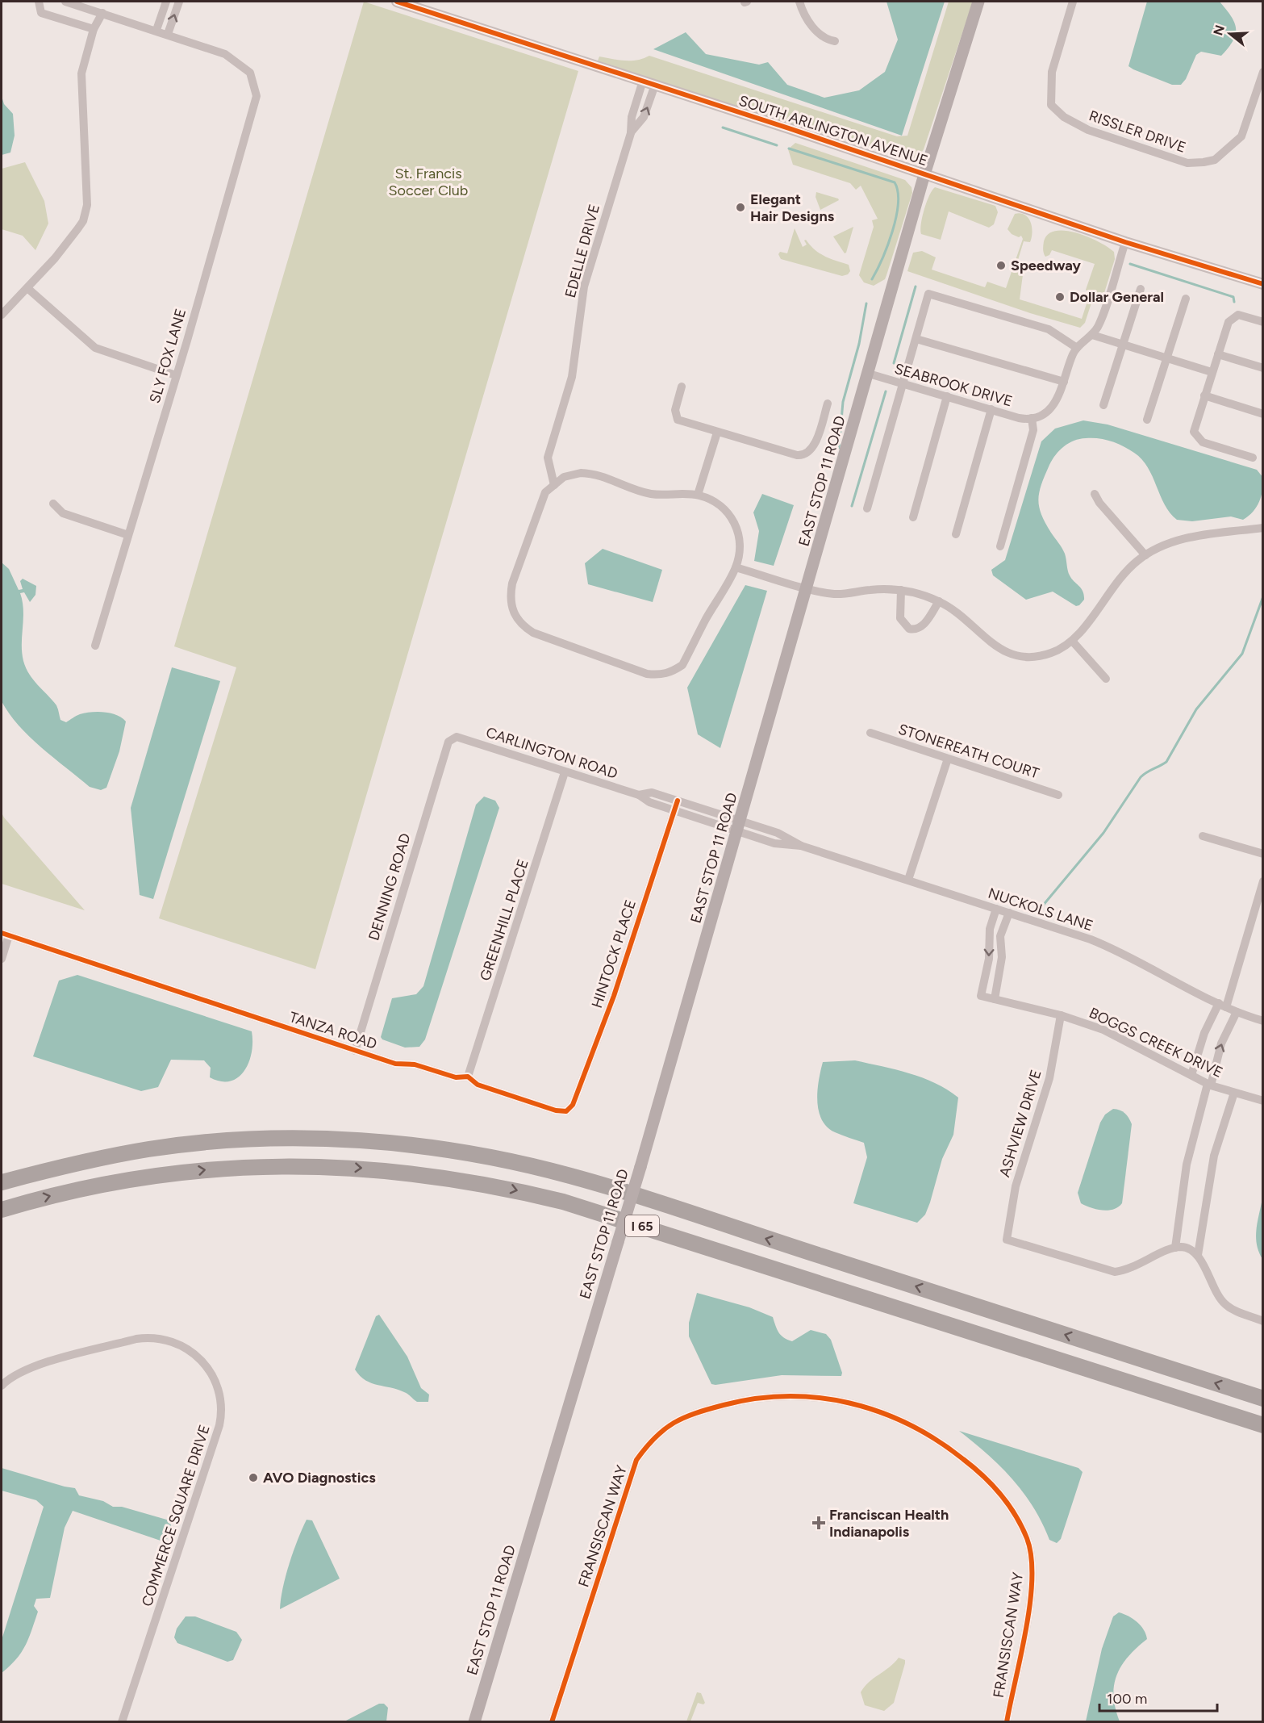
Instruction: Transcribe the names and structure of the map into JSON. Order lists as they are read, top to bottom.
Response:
{
  "streets": {
    "highway": ["I 65"],
    "main road": ["EAST STOP 11 ROAD"],
    "street": [
      "SOUTH ARLINGTON AVENUE",
      "RISSLER DRIVE",
      "EDELLE DRIVE",
      "SLY FOX LANE",
      "SEABROOK DRIVE",
      "STONEREATH COURT",
      "CARLINGTON ROAD",
      "DENNING ROAD",
      "NUCKOLS LANE",
      "GREENHILL PLACE",
      "HINTOCK PLACE",
      "TANZA ROAD",
      "BOGGS CREEK DRIVE",
      "ASHVIEW DRIVE",
      "COMMERCE SQUARE DRIVE",
      "FRANSISCAN WAY"
    ]
  },
  "crossings": [
    ["SOUTH ARLINGTON AVENUE", "EDELLE DRIVE"],
    ["SOUTH ARLINGTON AVENUE", "EAST STOP 11 ROAD"],
    ["SEABROOK DRIVE", "EAST STOP 11 ROAD"],
    ["EAST STOP 11 ROAD", "CARLINGTON ROAD"],
    ["EAST STOP 11 ROAD", "NUCKOLS LANE"],
    ["CARLINGTON ROAD", "DENNING ROAD"],
    ["CARLINGTON ROAD", "NUCKOLS LANE"],
    ["CARLINGTON ROAD", "GREENHILL PLACE"],
    ["CARLINGTON ROAD", "HINTOCK PLACE"],
    ["DENNING ROAD", "TANZA ROAD"],
    ["NUCKOLS LANE", "BOGGS CREEK DRIVE"],
    ["GREENHILL PLACE", "TANZA ROAD"],
    ["HINTOCK PLACE", "TANZA ROAD"],
    ["BOGGS CREEK DRIVE", "ASHVIEW DRIVE"]
  ],
  "parks": ["St. Francis Soccer Club"],
  "places": {
    "other": [
      "Elegant Hair Designs",
      "Speedway",
      "Dollar General",
      "AVO Diagnostics"
    ],
    "health": ["Franciscan Health Indianapolis"]
  },
  "scale_bar": "100 m",
  "north": "left"
}
